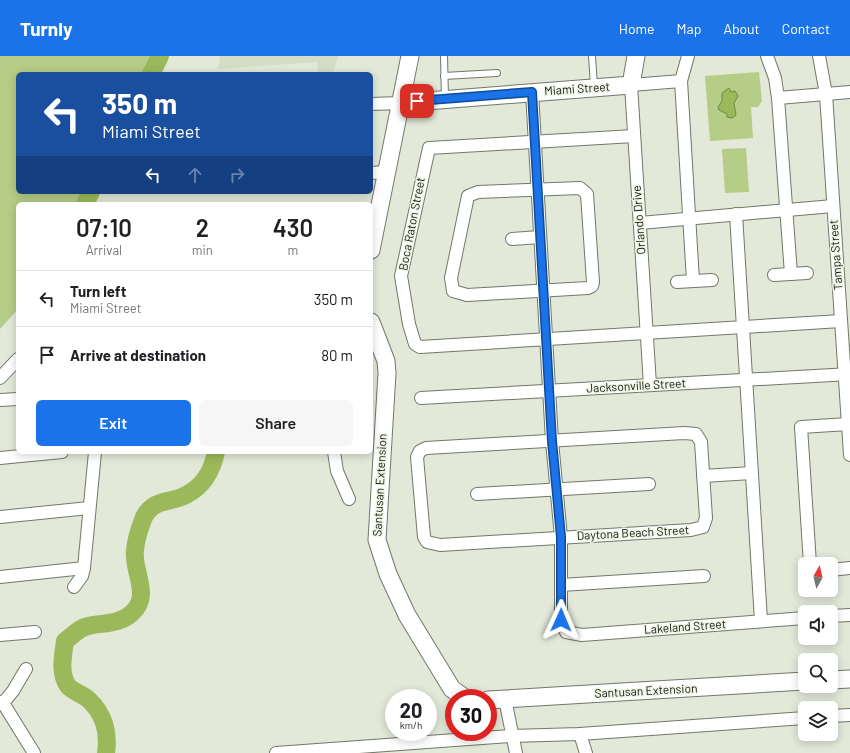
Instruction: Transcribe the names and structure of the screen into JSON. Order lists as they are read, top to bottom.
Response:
{
  "streets": {
    "street": [
      "Miami Street",
      "Orlando Drive",
      "Boca Raton Street",
      "Tampa Street",
      "Jacksonville Street",
      "Santusan Extension",
      "Daytona Beach Street",
      "Lakeland Street"
    ]
  },
  "crossings": [
    ["Miami Street", "Orlando Drive"],
    ["Orlando Drive", "Boca Raton Street"],
    ["Orlando Drive", "Jacksonville Street"],
    ["Boca Raton Street", "Tampa Street"],
    ["Tampa Street", "Jacksonville Street"]
  ],
  "north": "top",
  "page": {
    "header": "Turnly",
    "nav": [
      "Home",
      "Map",
      "About",
      "Contact"
    ],
    "turn": ["350 m", "Miami Street"],
    "eta": [
      "07:10",
      "Arrival",
      "2",
      "min",
      "430",
      "m"
    ],
    "list": [
      {
        "name": "Turn left",
        "note": "Miami Street",
        "value": "350 m"
      },
      {
        "name": "Arrive at destination",
        "value": "80 m"
      }
    ],
    "buttons": ["Exit", "Share"],
    "speed": "20 km/h",
    "limit": "30"
  }
}
